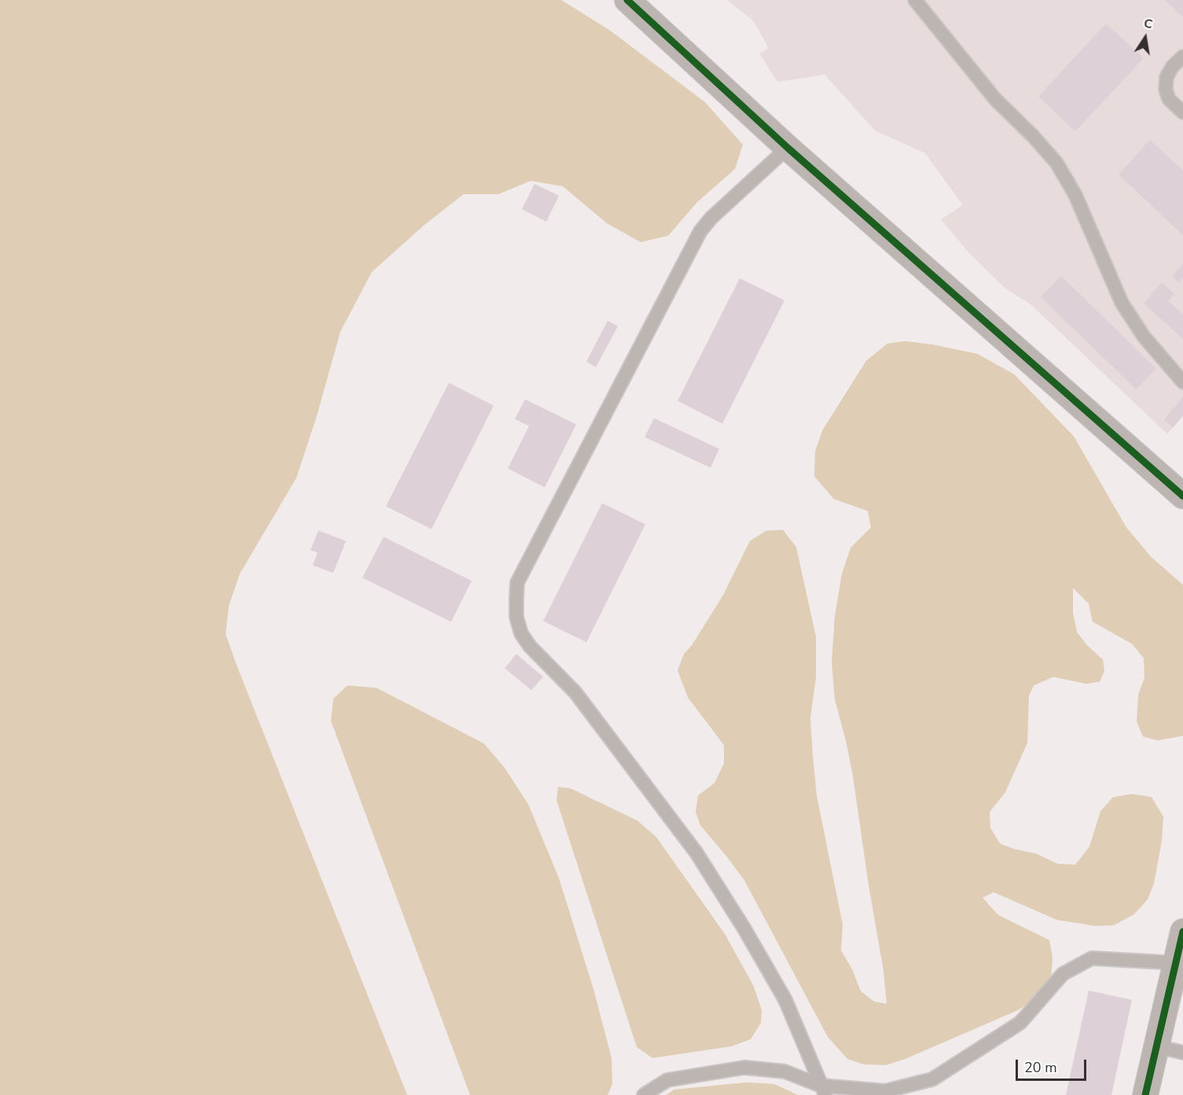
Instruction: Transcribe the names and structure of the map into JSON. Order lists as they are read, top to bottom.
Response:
{
  "scale_bar": "20 m",
  "north": "top"
}
